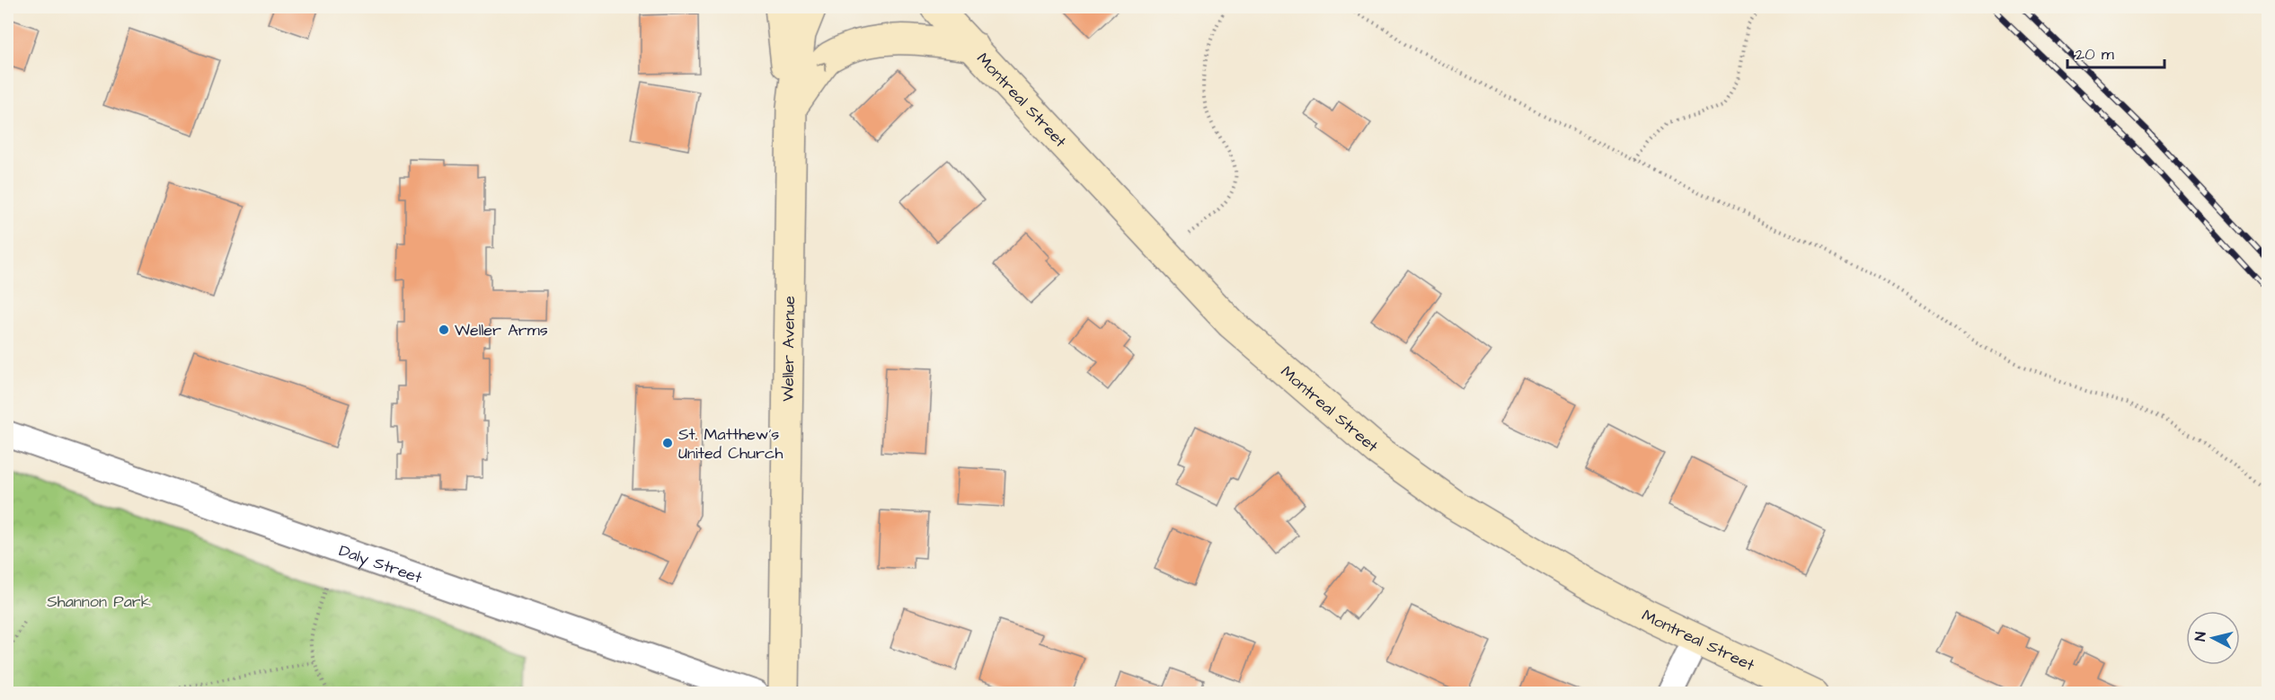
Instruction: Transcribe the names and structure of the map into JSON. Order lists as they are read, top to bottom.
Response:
{
  "streets": {
    "main road": ["Montreal Street", "Weller Avenue"],
    "street": ["Daly Street"]
  },
  "parks": ["Shannon Park"],
  "places": ["Weller Arms", "St. Matthew's United Church"],
  "scale_bar": "20 m",
  "north": "left"
}
